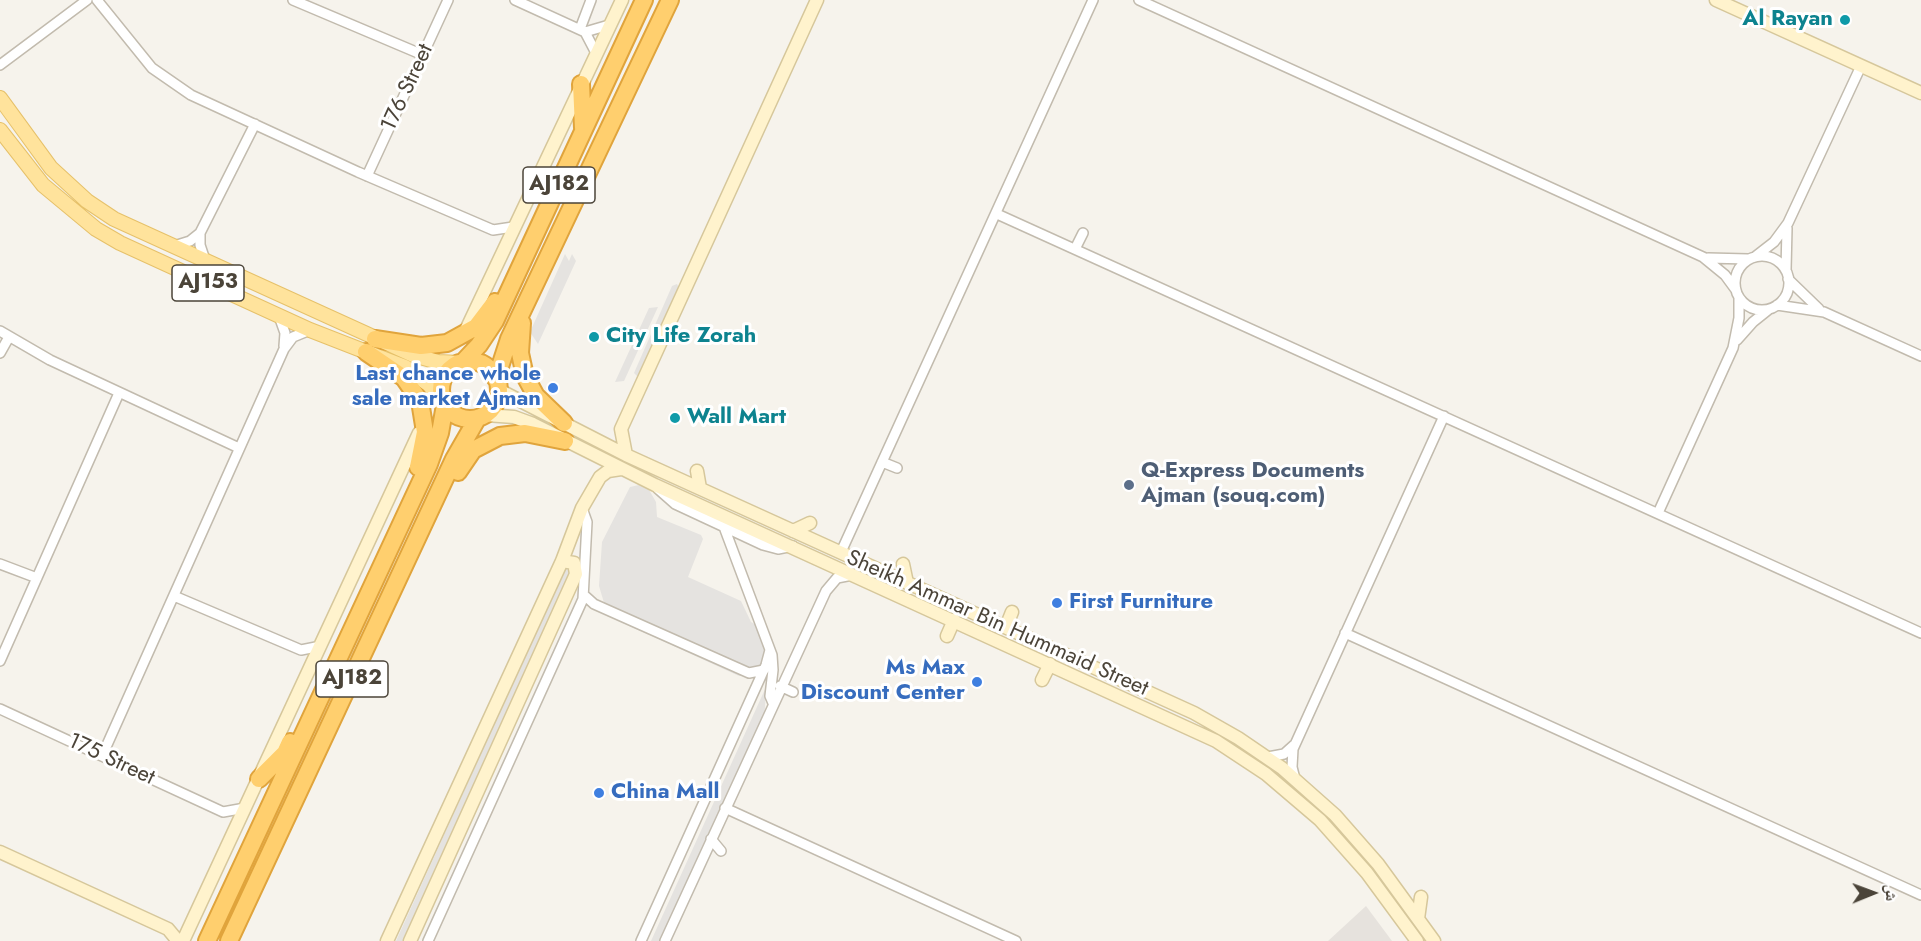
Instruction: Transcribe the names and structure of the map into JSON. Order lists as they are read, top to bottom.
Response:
{
  "streets": {
    "highway": ["AJ182"],
    "main road": ["AJ153"],
    "street": ["176 Street", "Sheikh Ammar Bin Hummaid Street", "175 Street"]
  },
  "crossings": [
    ["AJ182", "AJ153"],
    ["AJ182", "Sheikh Ammar Bin Hummaid Street"],
    ["AJ153", "Sheikh Ammar Bin Hummaid Street"]
  ],
  "places": [
    "Al Rayan",
    "City Life Zorah",
    "Last chance whole sale market Ajman",
    "Wall Mart",
    "Q-Express Documents Ajman (souq.com)",
    "First Furniture",
    "Ms Max Discount Center",
    "China Mall"
  ],
  "north": "right"
}
